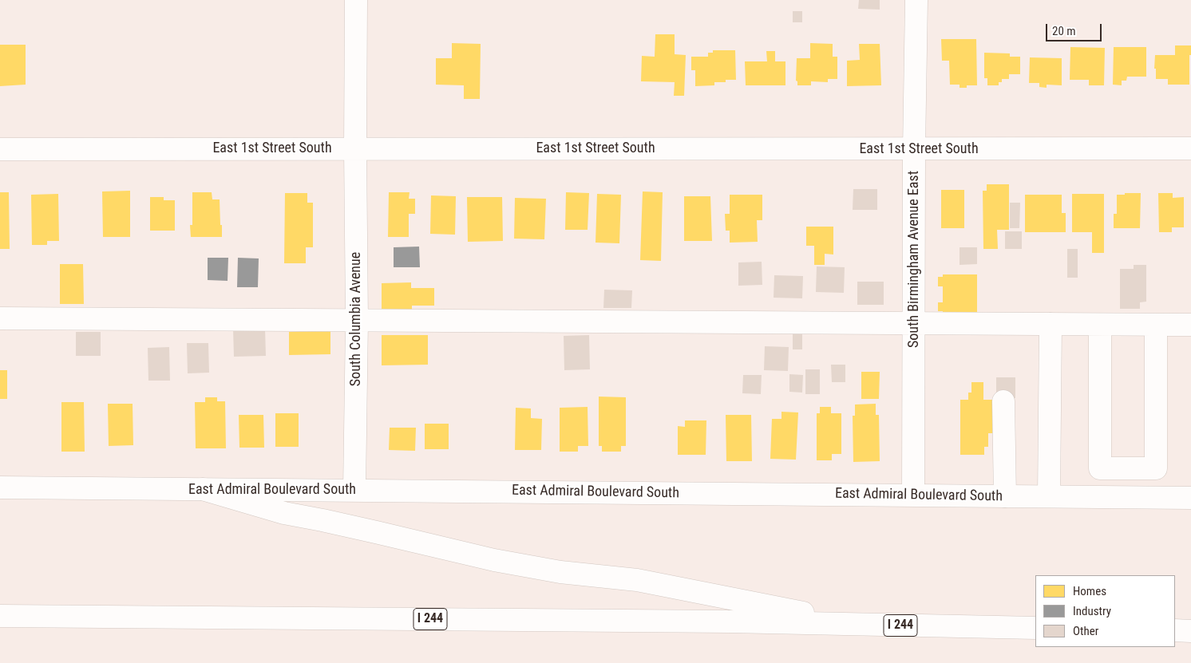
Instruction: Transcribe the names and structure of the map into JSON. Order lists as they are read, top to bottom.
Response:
{
  "streets": {
    "main road": [
      "East 1st Street South",
      "South Birmingham Avenue East",
      "South Columbia Avenue",
      "East Admiral Boulevard South",
      "I 244"
    ]
  },
  "crossings": [
    ["East 1st Street South", "South Birmingham Avenue East"],
    ["East 1st Street South", "South Columbia Avenue"],
    ["South Birmingham Avenue East", "East Admiral Boulevard South"],
    ["South Columbia Avenue", "East Admiral Boulevard South"]
  ],
  "legend": ["Homes", "Industry", "Other"],
  "scale_bar": "20 m"
}
